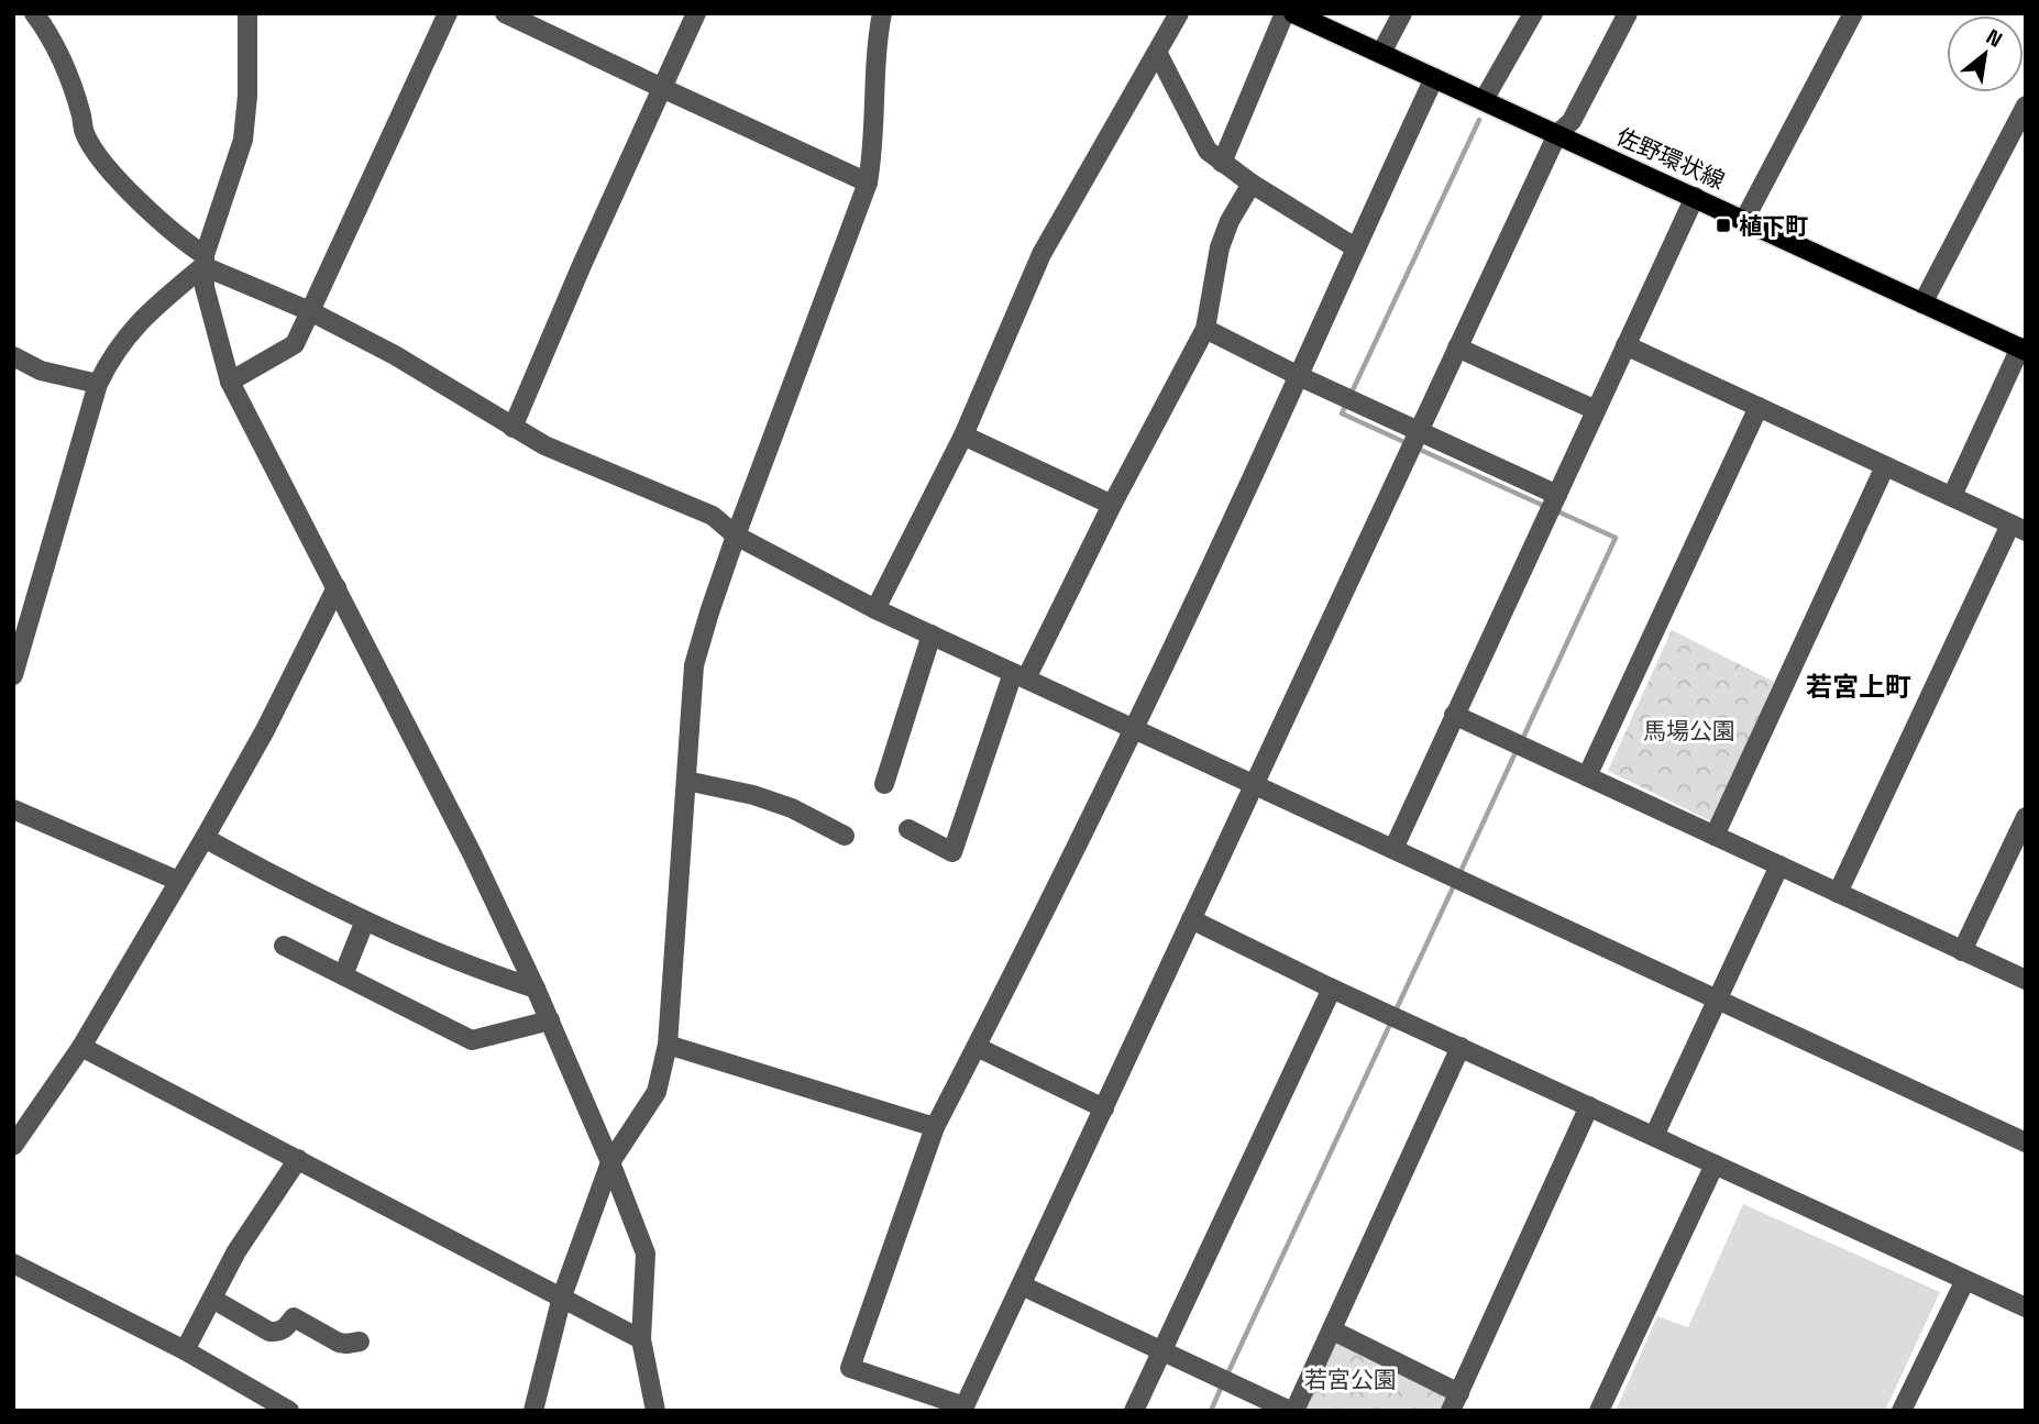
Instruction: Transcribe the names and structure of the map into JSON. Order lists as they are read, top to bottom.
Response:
{
  "streets": {
    "main road": ["佐野環状線"]
  },
  "districts": ["若宮上町"],
  "parks": ["馬場公園", "若宮公園"],
  "places": {
    "transit": ["植下町"]
  },
  "north": "top right"
}
